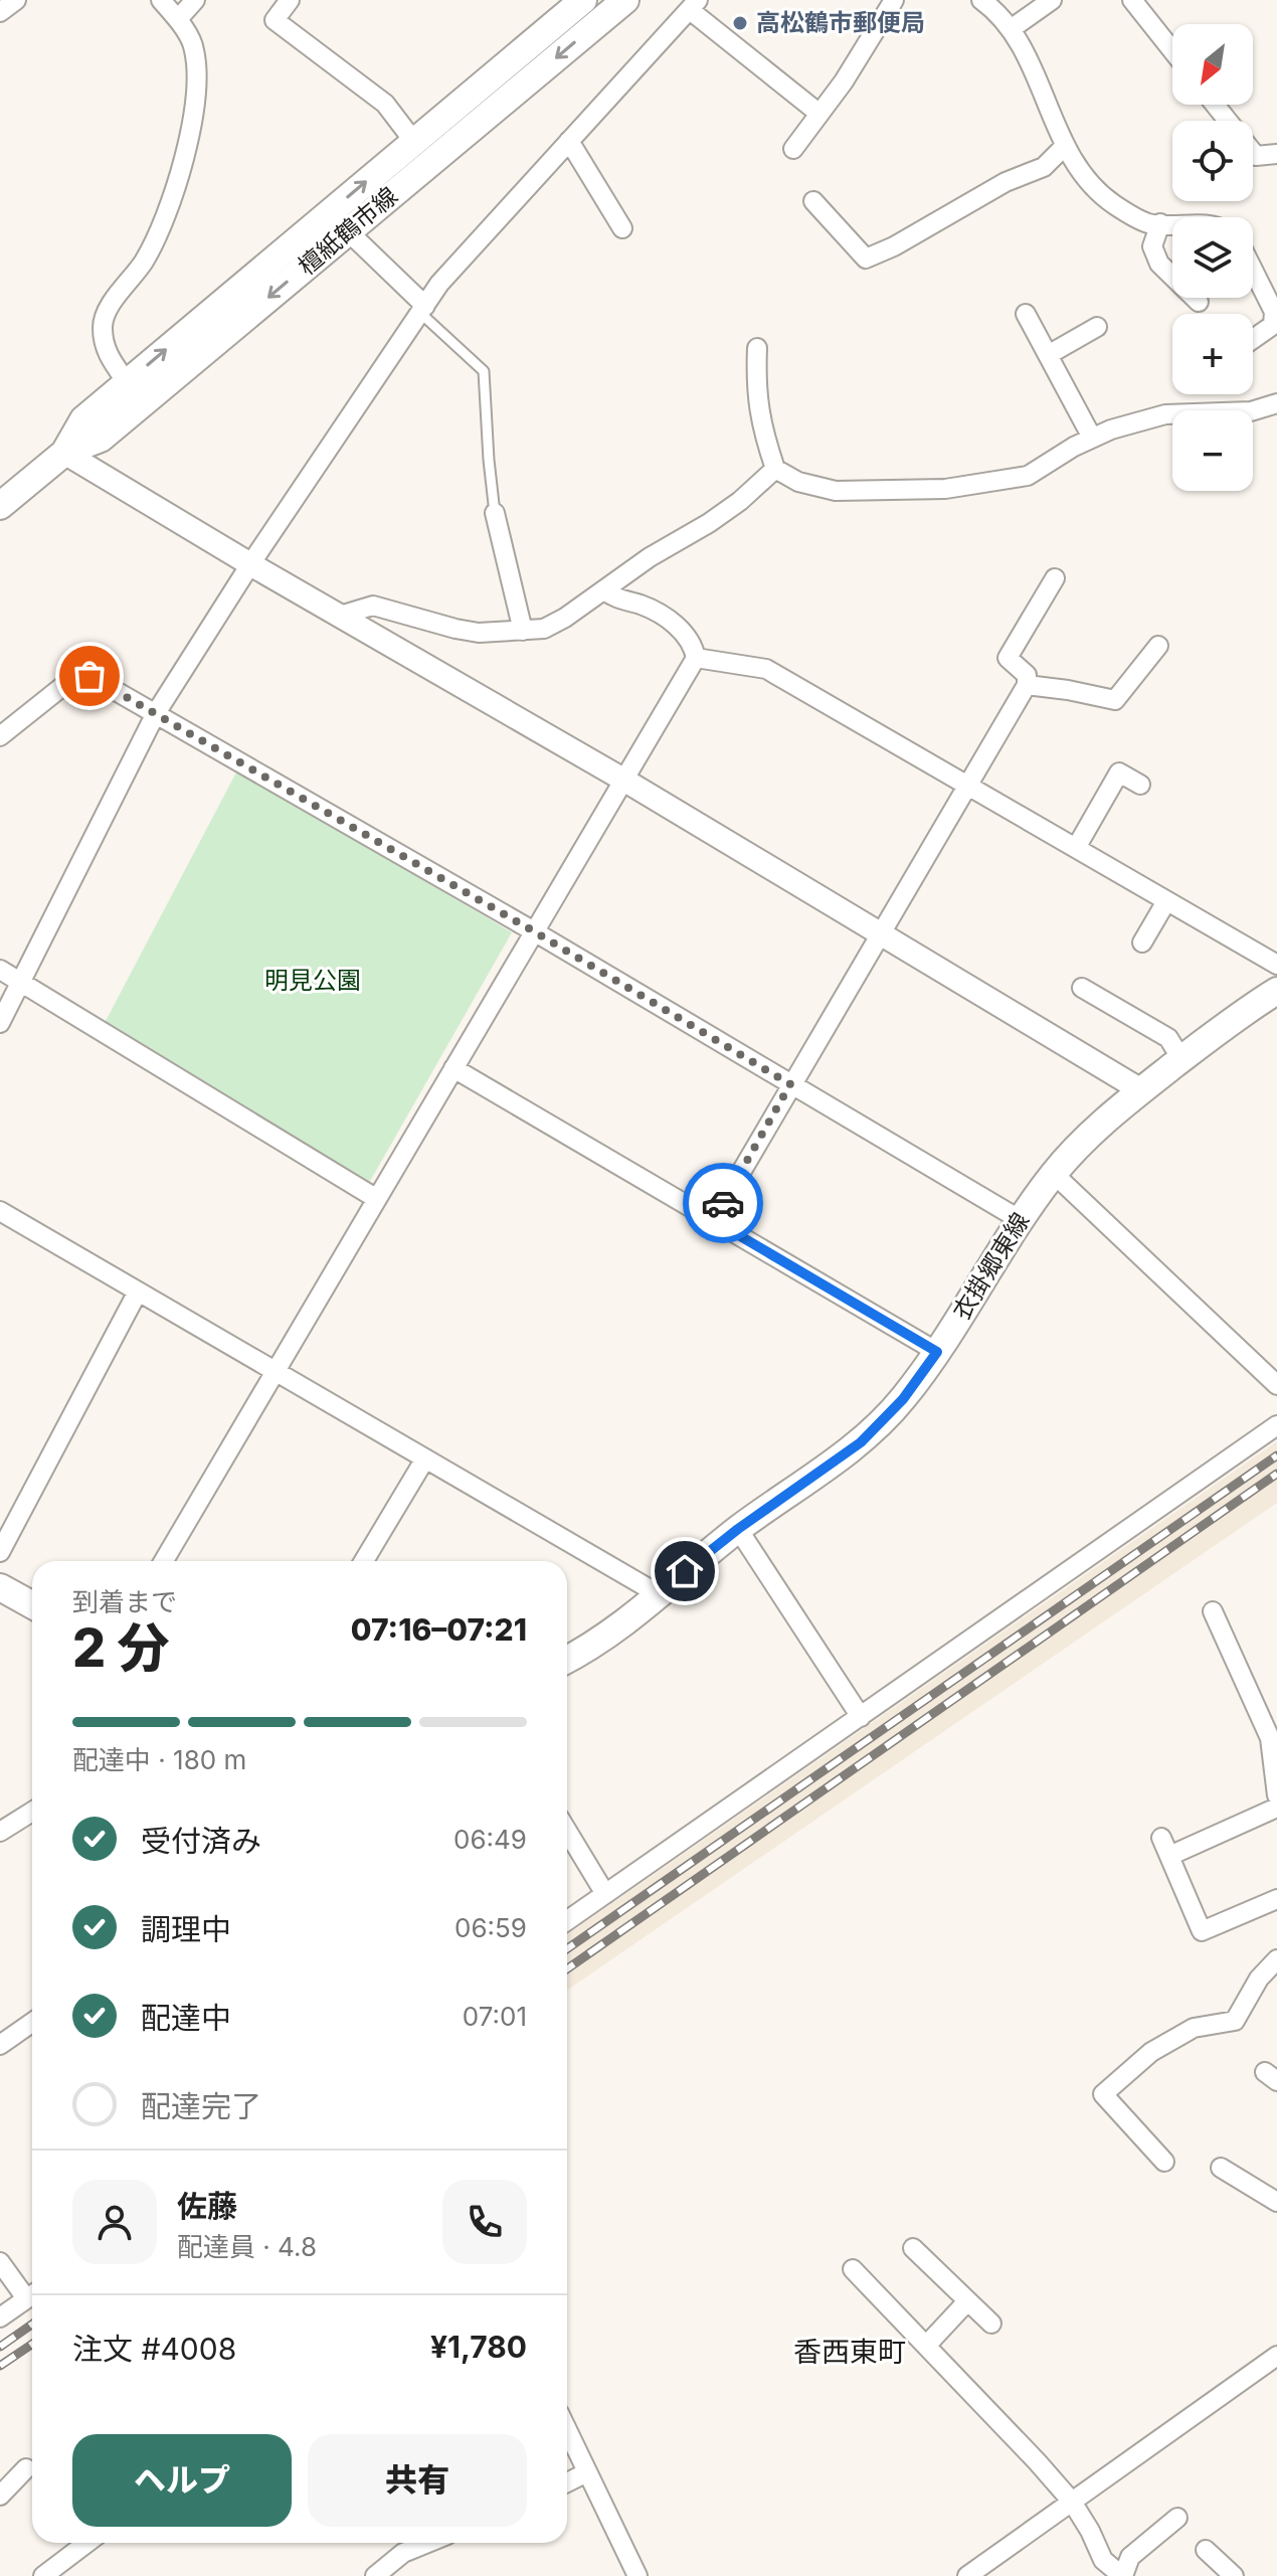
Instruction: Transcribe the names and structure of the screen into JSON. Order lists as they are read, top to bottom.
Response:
{
  "streets": {
    "main road": ["檀紙鶴市線", "衣掛郷東線"]
  },
  "districts": ["香西東町"],
  "parks": ["明見公園"],
  "places": ["高松鶴市郵便局"],
  "north": "bottom left",
  "page": {
    "map_buttons": ["+", "−"],
    "heading": ["2 分", "到着まで", "07:16–07:21"],
    "panel": [
      "佐藤",
      "配達員 · 4.8",
      "注文 #4008",
      "¥1,780"
    ],
    "bar": "配達中 · 180 m",
    "list": [
      ["受付済み", "06:49"],
      ["調理中", "06:59"],
      ["配達中", "07:01"],
      "配達完了"
    ],
    "buttons": ["ヘルプ", "共有"]
  }
}
